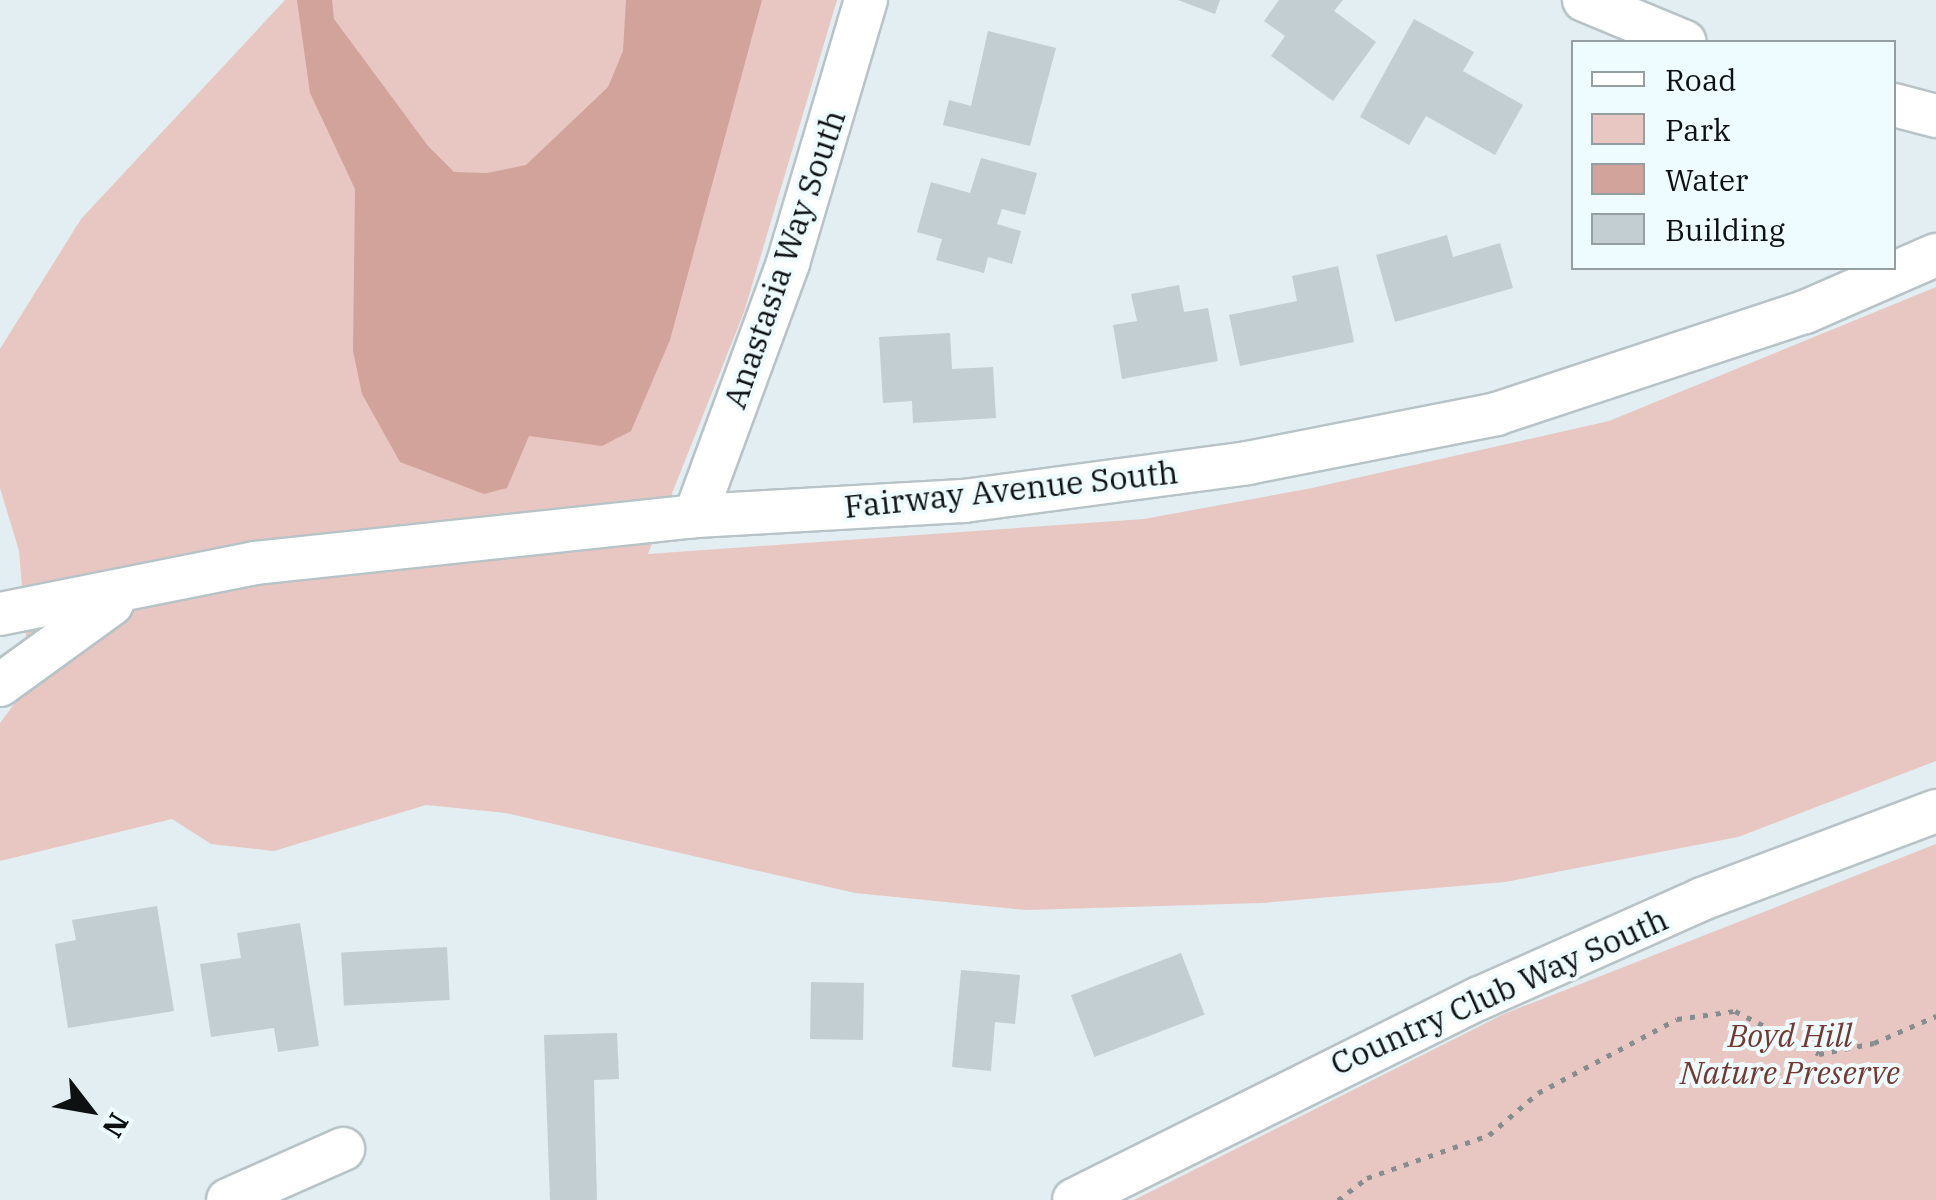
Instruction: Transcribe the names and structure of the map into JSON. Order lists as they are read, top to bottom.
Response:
{
  "streets": {
    "street": ["Anastasia Way South", "Fairway Avenue South", "Country Club Way South"]
  },
  "crossings": [
    ["Anastasia Way South", "Fairway Avenue South"]
  ],
  "parks": ["Boyd Hill Nature Preserve"],
  "legend": [
    "Road",
    "Park",
    "Water",
    "Building"
  ],
  "north": "bottom right"
}
